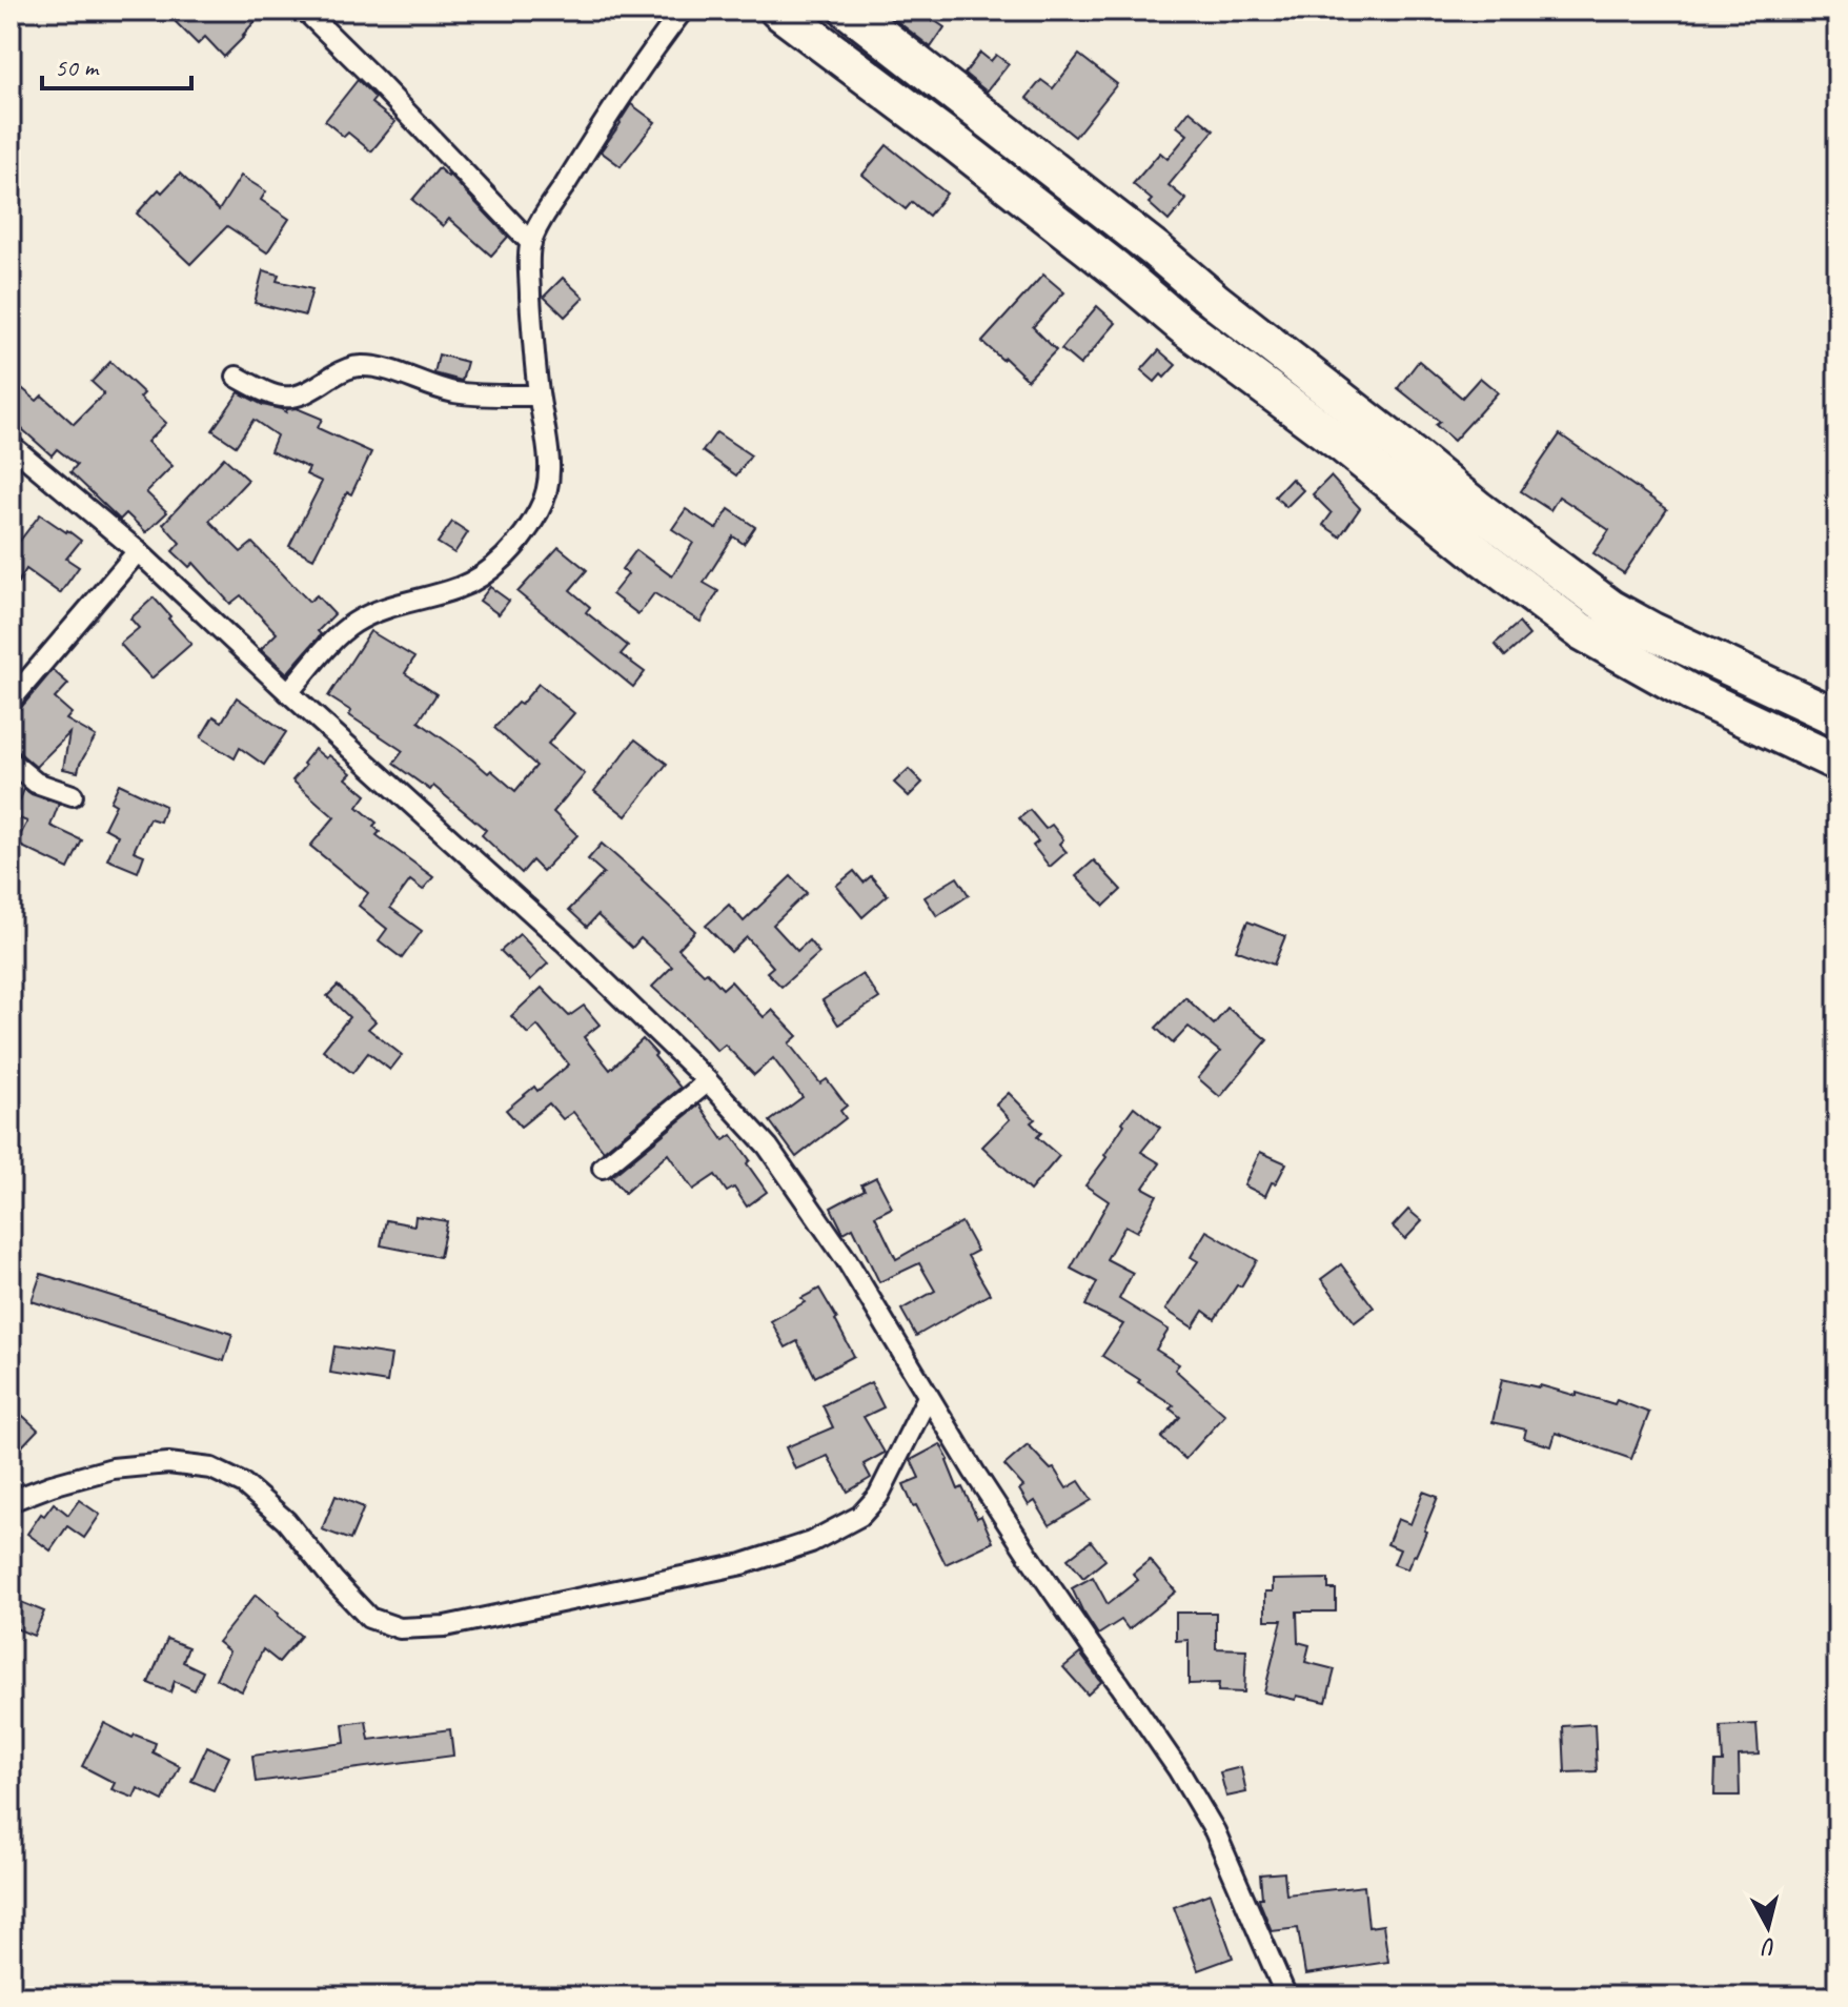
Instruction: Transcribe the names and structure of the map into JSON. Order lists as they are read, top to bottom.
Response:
{
  "scale_bar": "50 m",
  "north": "bottom"
}
